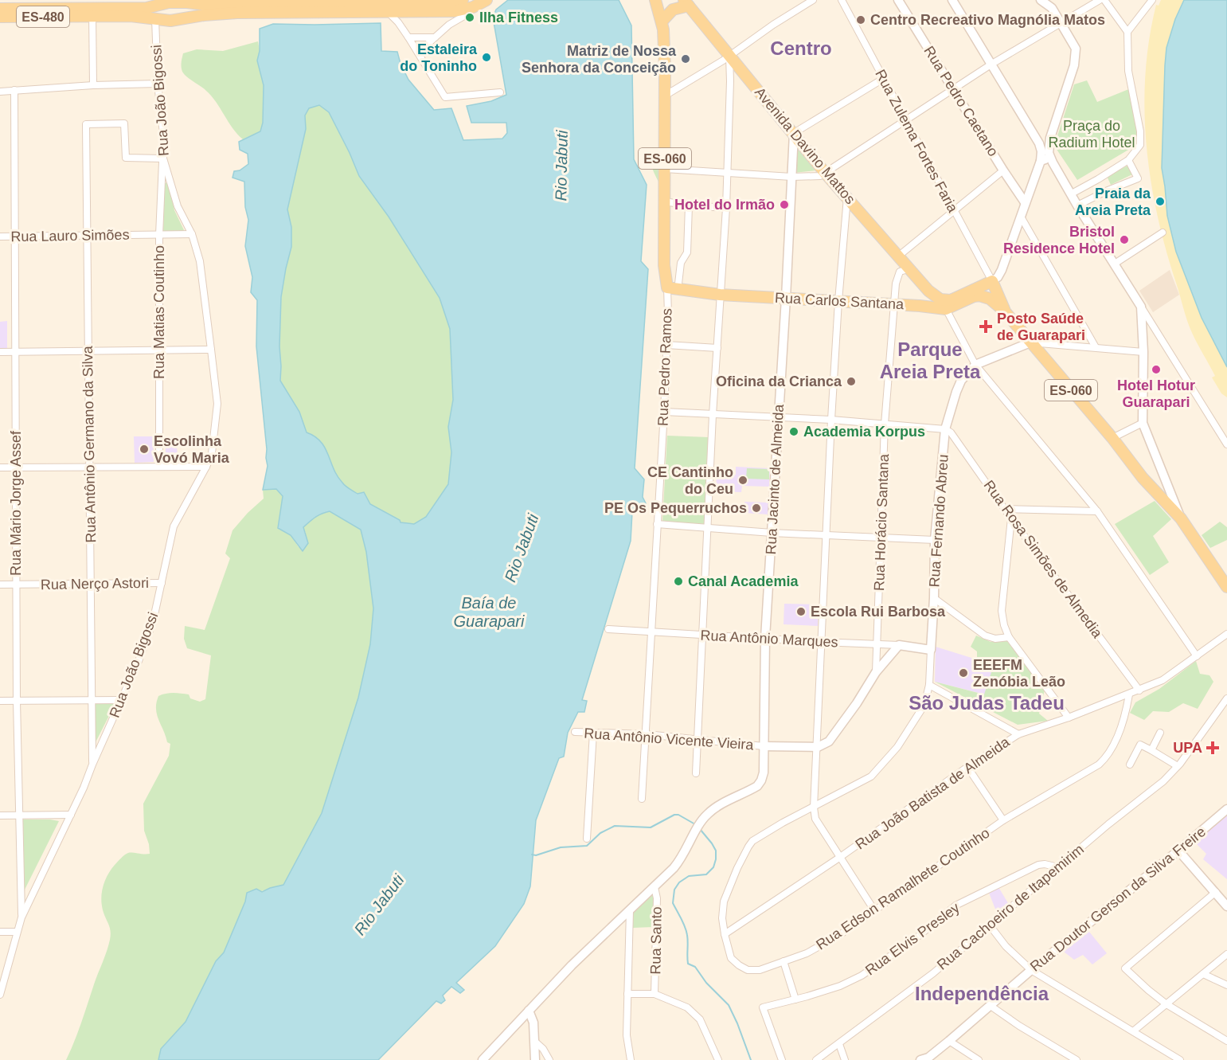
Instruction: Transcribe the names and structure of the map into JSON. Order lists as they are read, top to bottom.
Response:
{
  "streets": {
    "main road": [
      "ES-480",
      "Avenida Davino Mattos",
      "ES-060",
      "Rua Carlos Santana",
      "Rua Pedro Ramos"
    ],
    "street": [
      "Rua João Bigossi",
      "Rua Pedro Caetano",
      "Rua Zulema Fortes Faria",
      "Rua Lauro Simões",
      "Rua Matias Coutinho",
      "Rua Antônio Germano da Silva",
      "Rua Jacinto de Almeida",
      "Rua Mário Jorge Assef",
      "Rua Fernando Abreu",
      "Rua Horácio Santana",
      "Rua Rosa Simões de Almedia",
      "Rua Nerço Astori",
      "Rua Antônio Marques",
      "Rua Antônio Vicente Vieira",
      "Rua João Batista de Almeida",
      "Rua Edson Ramalhete Coutinho",
      "Rua Doutor Gerson da Silva Freire",
      "Rua Cachoeiro de Itapemirim",
      "Rua Elvis Presley",
      "Rua Santo"
    ]
  },
  "crossings": [
    ["ES-480", "Rua João Bigossi"],
    ["Rua João Bigossi", "Rua Lauro Simões"],
    ["Rua João Bigossi", "Rua Matias Coutinho"],
    ["Rua João Bigossi", "Rua Antônio Germano da Silva"],
    ["Rua João Bigossi", "Rua Mário Jorge Assef"],
    ["Rua João Bigossi", "Rua Nerço Astori"],
    ["Rua Zulema Fortes Faria", "ES-060"],
    ["Avenida Davino Mattos", "Rua Jacinto de Almeida"],
    ["Avenida Davino Mattos", "Rua Horácio Santana"],
    ["ES-060", "Rua Carlos Santana"],
    ["Rua Lauro Simões", "Rua Matias Coutinho"],
    ["Rua Lauro Simões", "Rua Antônio Germano da Silva"],
    ["Rua Lauro Simões", "Rua Mário Jorge Assef"],
    ["Rua Carlos Santana", "Rua Pedro Ramos"],
    ["Rua Carlos Santana", "Rua Jacinto de Almeida"],
    ["Rua Carlos Santana", "Rua Horácio Santana"],
    ["Rua Matias Coutinho", "Rua Antônio Germano da Silva"],
    ["Rua Pedro Ramos", "Rua Antônio Marques"],
    ["Rua Pedro Ramos", "Rua Antônio Vicente Vieira"],
    ["Rua Antônio Germano da Silva", "Rua Nerço Astori"],
    ["Rua Jacinto de Almeida", "Rua Antônio Marques"],
    ["Rua Jacinto de Almeida", "Rua Antônio Vicente Vieira"],
    ["Rua Jacinto de Almeida", "Rua Santo"],
    ["Rua Mário Jorge Assef", "Rua Nerço Astori"],
    ["Rua Fernando Abreu", "Rua Rosa Simões de Almedia"],
    ["Rua Fernando Abreu", "Rua Antônio Marques"],
    ["Rua Fernando Abreu", "Rua Edson Ramalhete Coutinho"],
    ["Rua Horácio Santana", "Rua Antônio Marques"],
    ["Rua Rosa Simões de Almedia", "Rua João Batista de Almeida"],
    ["Rua João Batista de Almeida", "Rua Edson Ramalhete Coutinho"],
    ["Rua Cachoeiro de Itapemirim", "Rua Elvis Presley"]
  ],
  "districts": [
    "Centro",
    "Parque Areia Preta",
    "São Judas Tadeu",
    "Independência"
  ],
  "water": ["Rio Jabuti", "Baía de Guarapari"],
  "parks": ["Praça do Radium Hotel"],
  "places": {
    "other": [
      "Ilha Fitness",
      "Centro Recreativo Magnólia Matos",
      "Estaleira do Toninho",
      "Matriz de Nossa Senhora da Conceição",
      "Praia da Areia Preta",
      "Hotel do Irmão",
      "Bristol Residence Hotel",
      "Hotel Hotur Guarapari",
      "Oficina da Crianca",
      "Academia Korpus",
      "Escolinha Vovó Maria",
      "CE Cantinho do Ceu",
      "PE Os Pequerruchos",
      "Canal Academia",
      "Escola Rui Barbosa",
      "EEEFM Zenóbia Leão"
    ],
    "health": ["Posto Saúde de Guarapari", "UPA"]
  }
}
